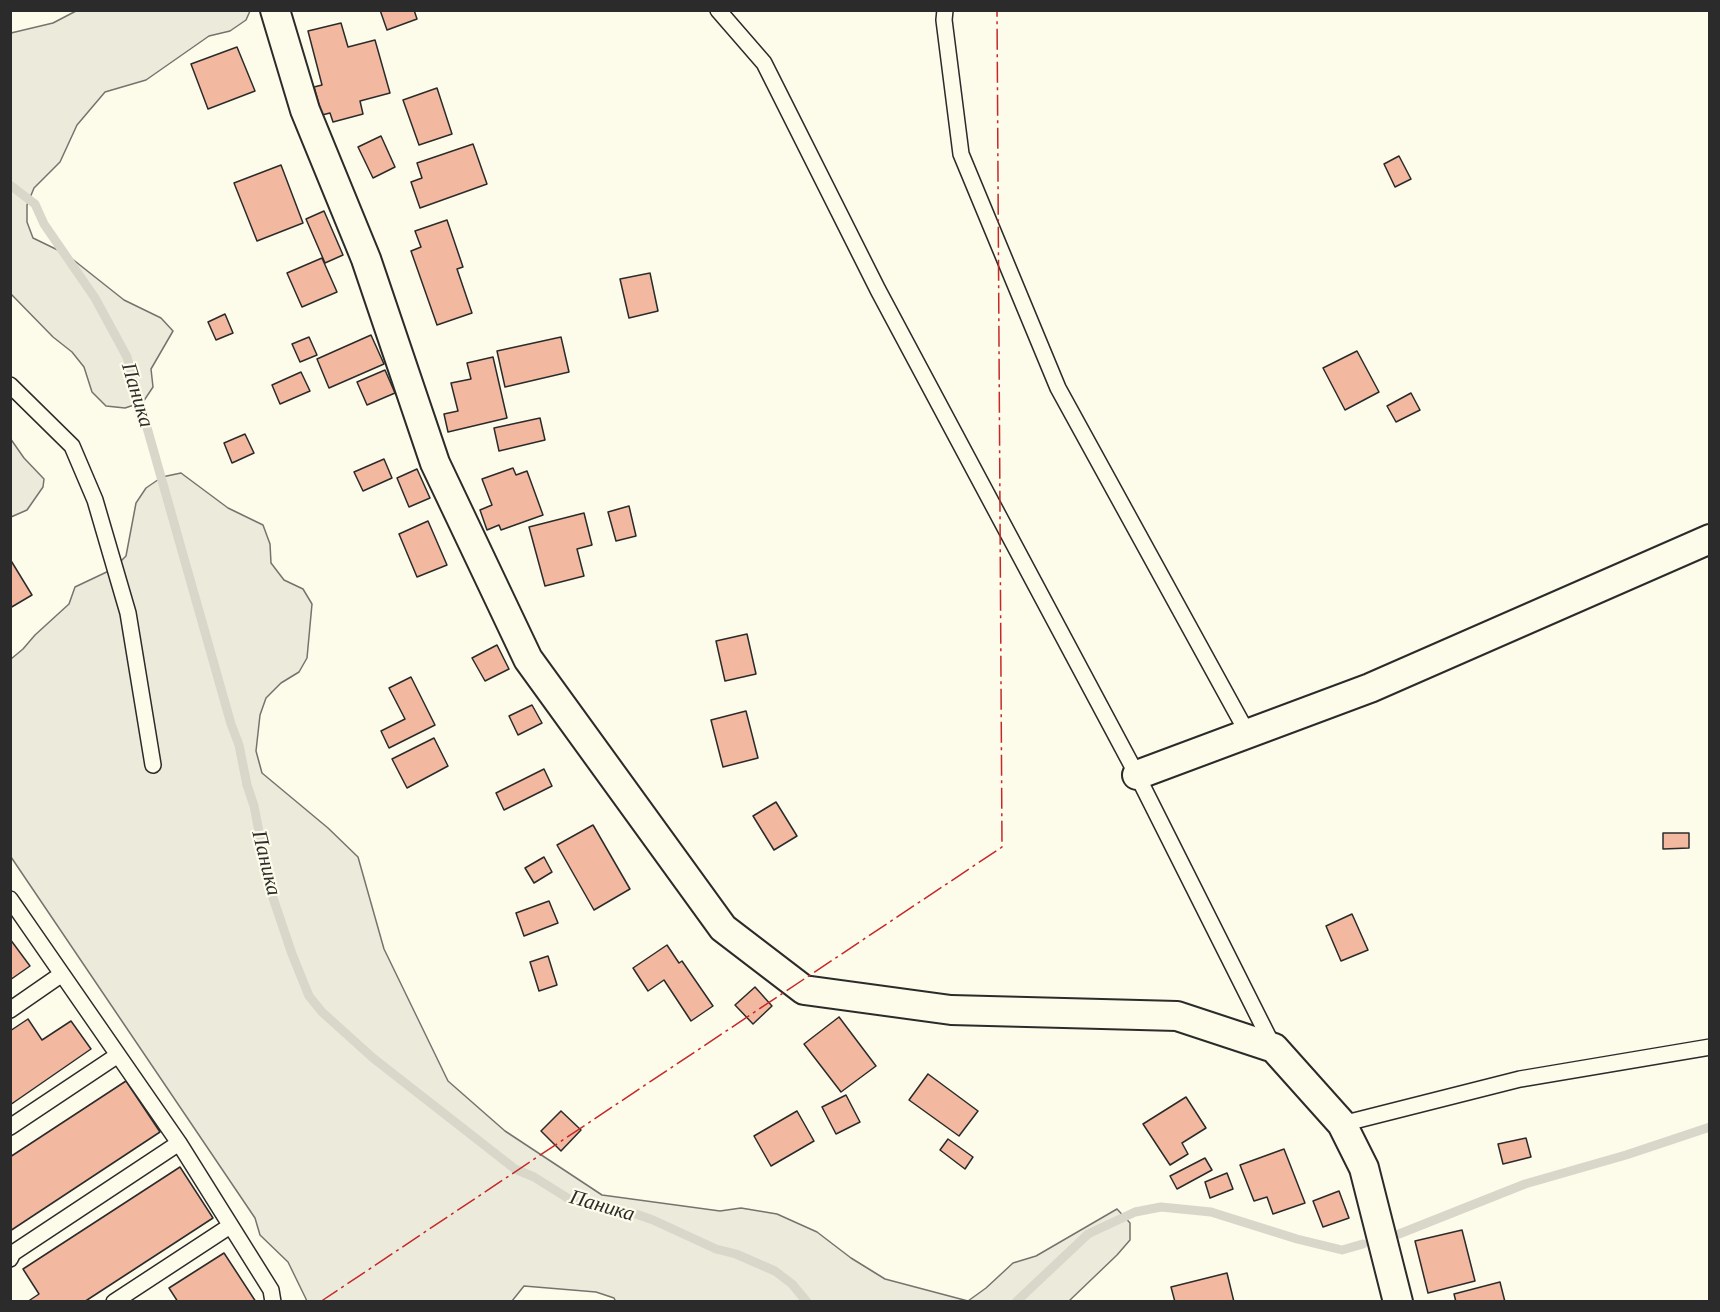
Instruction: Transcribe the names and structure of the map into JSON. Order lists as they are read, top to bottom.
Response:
{
  "water": ["Паника"]
}
